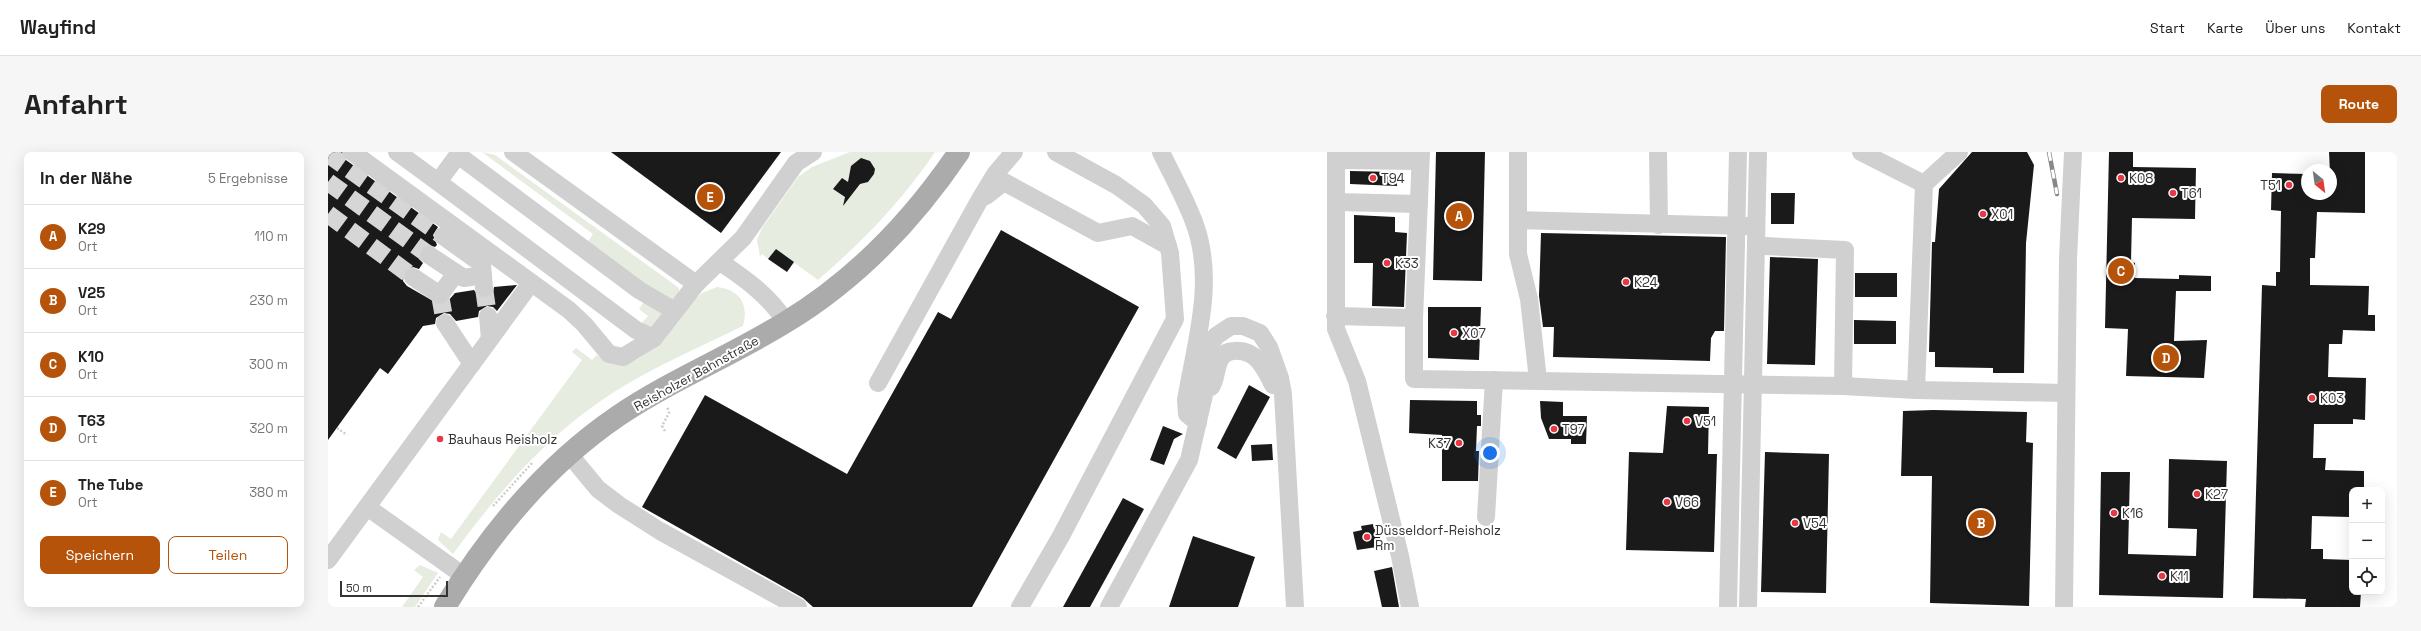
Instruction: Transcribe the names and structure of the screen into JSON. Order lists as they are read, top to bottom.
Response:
{
  "streets": {
    "main road": ["Reisholzer Bahnstraße"]
  },
  "places": [
    "T94",
    "K08",
    "T51",
    "T61",
    "X01",
    "K33",
    "K24",
    "X07",
    "K03",
    "V51",
    "T97",
    "Bauhaus Reisholz",
    "K37",
    "K27",
    "V66",
    "K16",
    "V54",
    "Düsseldorf-Reisholz Rm",
    "K11"
  ],
  "scale_bar": "50 m",
  "north": "bottom right",
  "page": {
    "header": "Wayfind",
    "nav": [
      "Start",
      "Karte",
      "Über uns",
      "Kontakt"
    ],
    "buttons": [
      "Route",
      ["Speichern", "Teilen"]
    ],
    "title": "Anfahrt",
    "heading": ["In der Nähe", "5 Ergebnisse"],
    "pins": [
      "E",
      "A",
      "C",
      "D",
      "B"
    ],
    "list": [
      {
        "mark": "A",
        "name": "K29",
        "note": "Ort",
        "value": "110 m"
      },
      {
        "mark": "B",
        "name": "V25",
        "note": "Ort",
        "value": "230 m"
      },
      {
        "mark": "C",
        "name": "K10",
        "note": "Ort",
        "value": "300 m"
      },
      {
        "mark": "D",
        "name": "T63",
        "note": "Ort",
        "value": "320 m"
      },
      {
        "mark": "E",
        "name": "The Tube",
        "note": "Ort",
        "value": "380 m"
      }
    ],
    "map_buttons": ["+", "−"],
    "scale": "50 m"
  }
}
